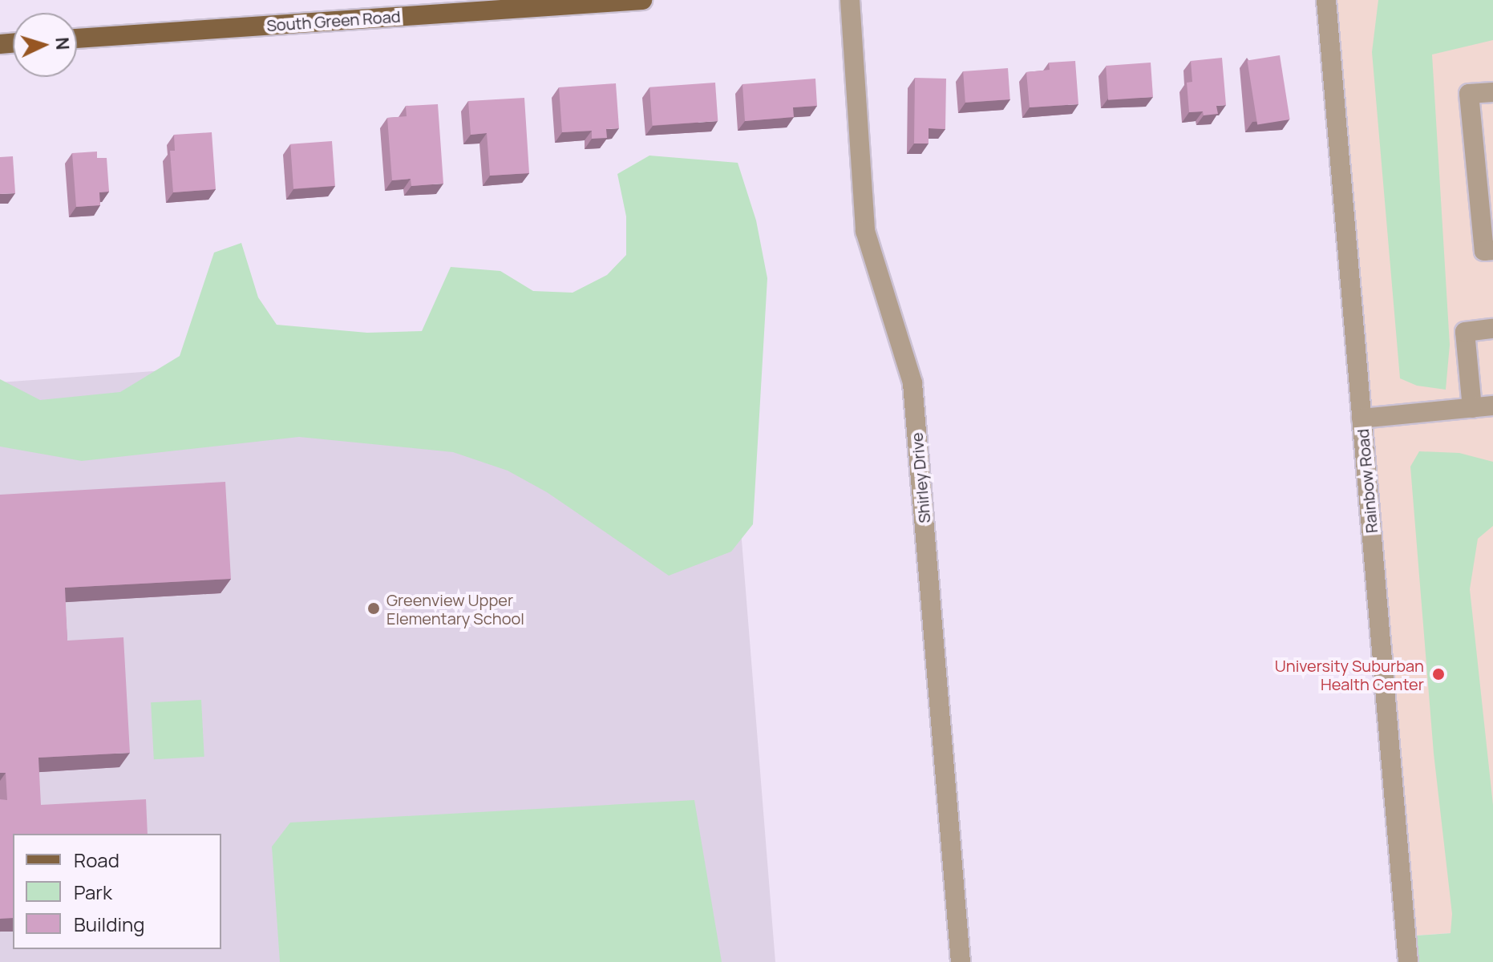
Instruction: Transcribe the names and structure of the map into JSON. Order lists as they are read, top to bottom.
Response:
{
  "streets": {
    "main road": ["South Green Road"],
    "street": ["Shirley Drive", "Rainbow Road"]
  },
  "places": ["Greenview Upper Elementary School", "University Suburban Health Center"],
  "legend": ["Road", "Park", "Building"],
  "north": "right"
}
